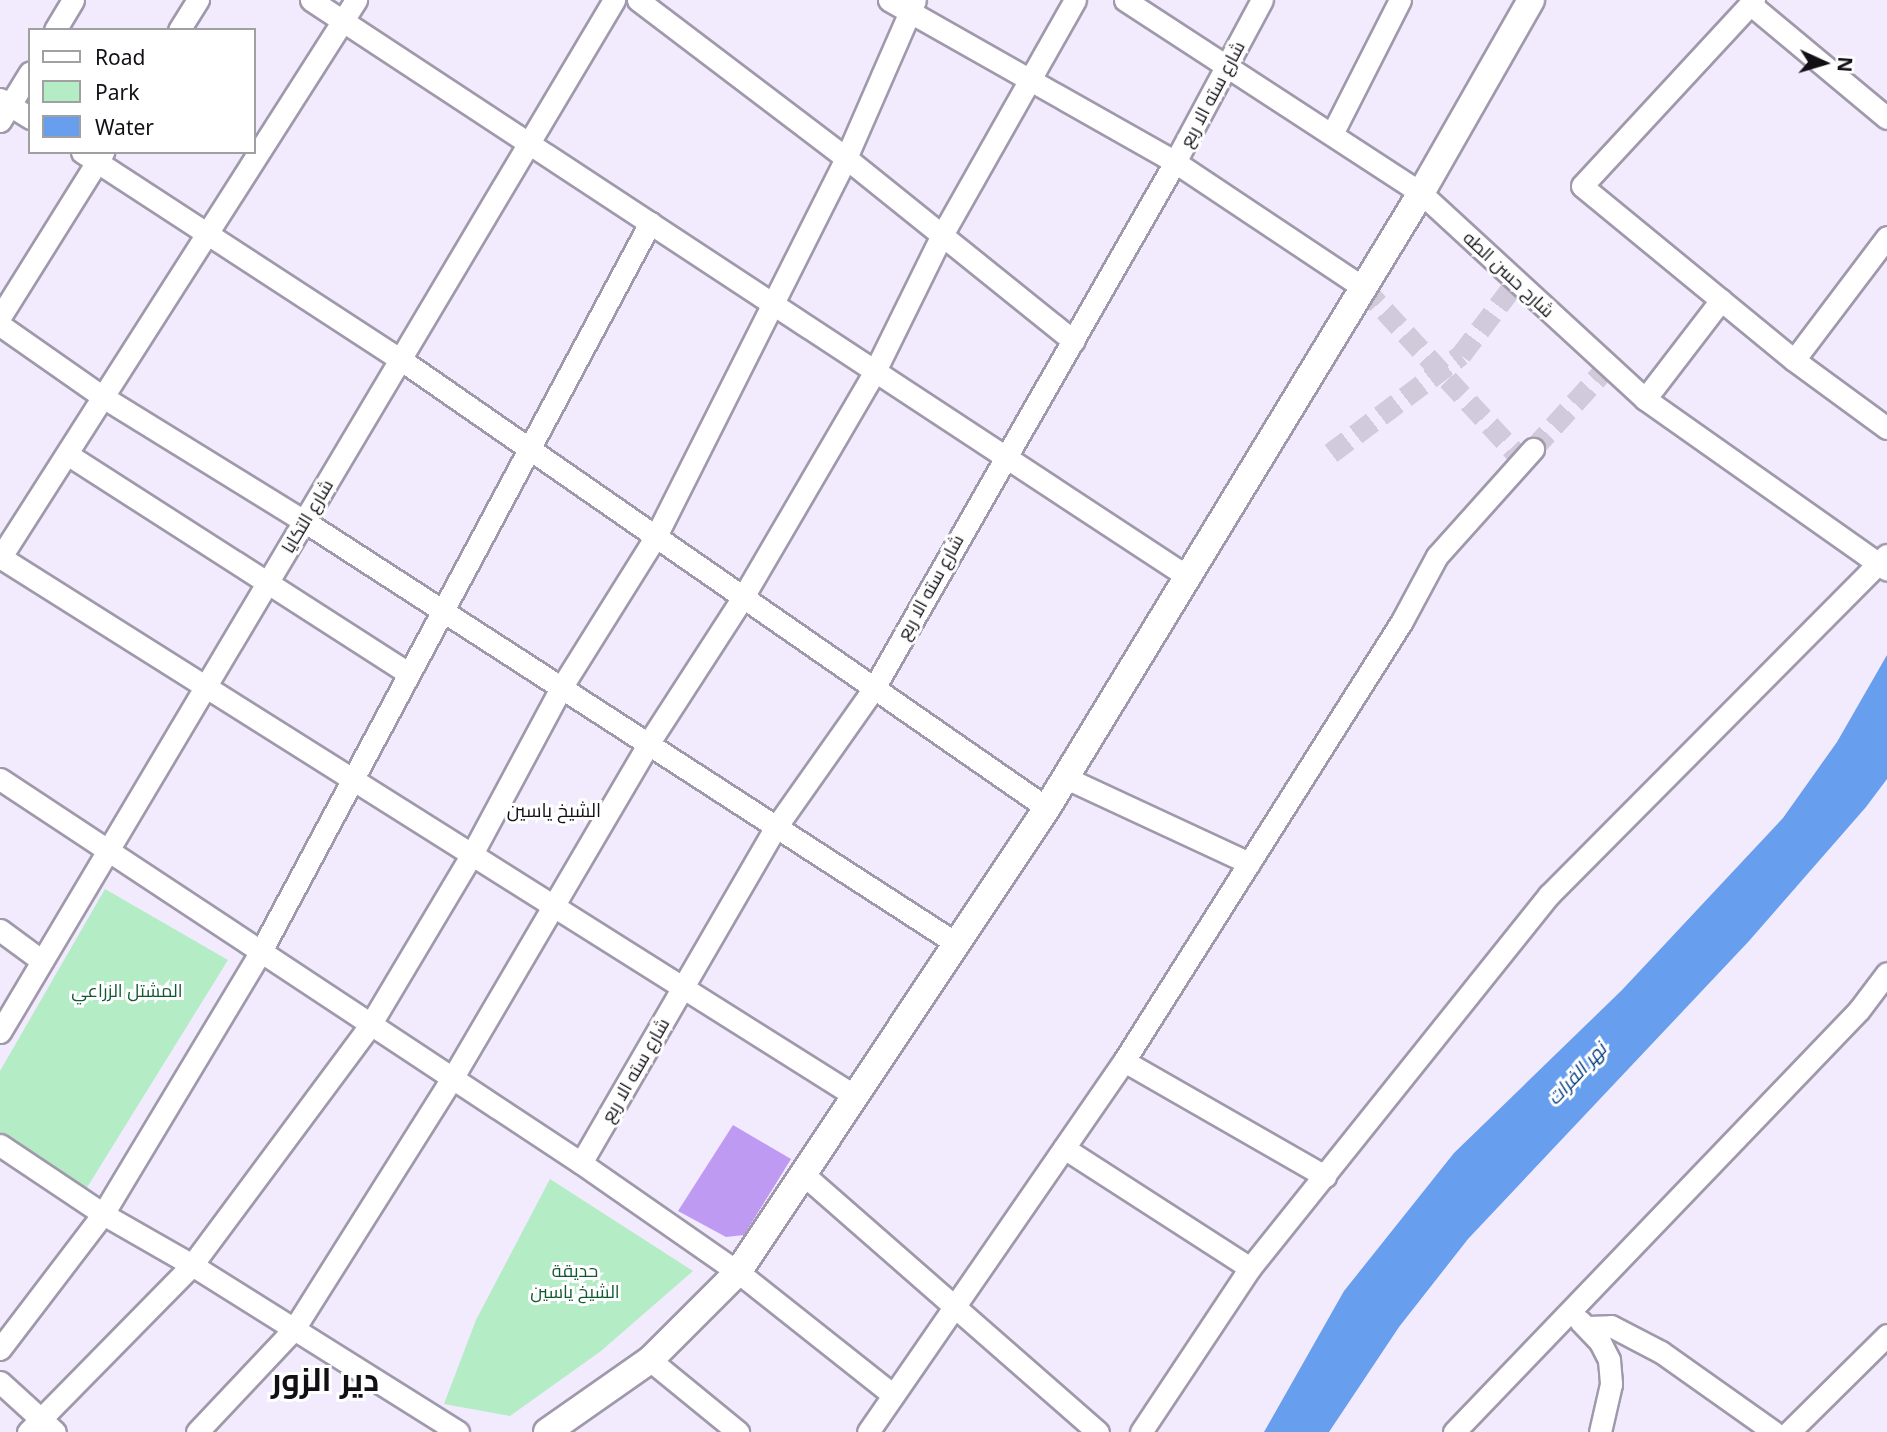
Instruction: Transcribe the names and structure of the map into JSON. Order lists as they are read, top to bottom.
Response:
{
  "streets": {
    "street": ["شارع سته الا ربع", "شارح حسن الطه", "شارع التكايا"]
  },
  "crossings": [
    ["شارع سته الا ربع", "شارح حسن الطه"]
  ],
  "districts": ["الشيخ ياسين", "دير الزور"],
  "water": ["نهر الفرات"],
  "parks": ["المشتل الزراعي", "حديقة الشيخ ياسين"],
  "legend": ["Road", "Park", "Water"],
  "north": "right"
}
